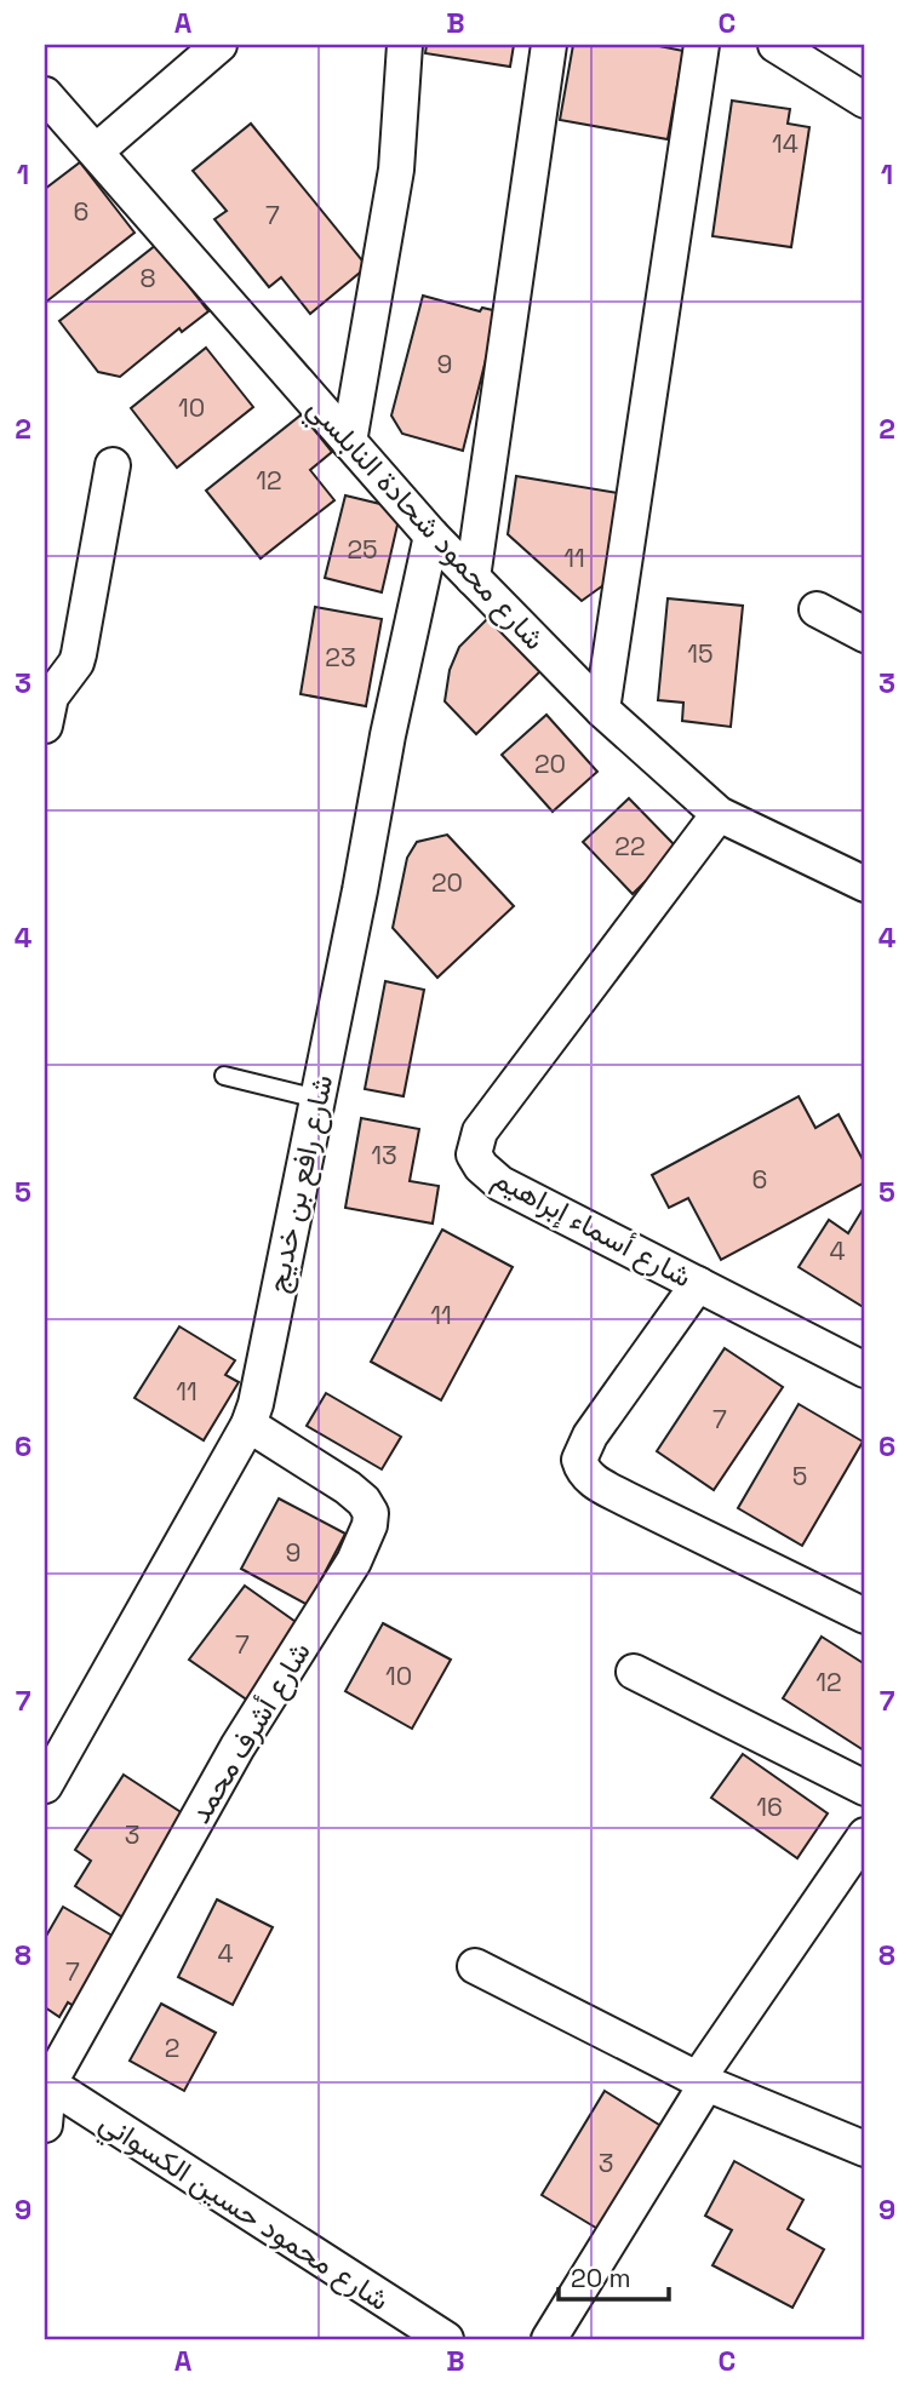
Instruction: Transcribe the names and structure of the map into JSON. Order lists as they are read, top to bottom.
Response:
{
  "streets": {
    "street": [
      "شارع محمود شحادة النابلسي",
      "شارع رافع بن خديج",
      "شارع أسماء إبراهيم",
      "شارع أشرف محمد",
      "شارع محمود حسين الكسواني"
    ]
  },
  "crossings": [
    ["شارع محمود شحادة النابلسي", "شارع رافع بن خديج"],
    ["شارع محمود شحادة النابلسي", "شارع أسماء إبراهيم"],
    ["شارع رافع بن خديج", "شارع أشرف محمد"],
    ["شارع أشرف محمد", "شارع محمود حسين الكسواني"]
  ],
  "house_numbers": [
    "14",
    "6",
    "7",
    "8",
    "9",
    "10",
    "12",
    "25",
    "11",
    "15",
    "23",
    "20",
    "22",
    "20",
    "13",
    "6",
    "4",
    "11",
    "11",
    "7",
    "5",
    "9",
    "7",
    "10",
    "12",
    "16",
    "3",
    "4",
    "7",
    "2",
    "3"
  ],
  "scale_bar": "20 m",
  "grid": {
    "columns": ["A", "B", "C"],
    "rows": [
      "1",
      "2",
      "3",
      "4",
      "5",
      "6",
      "7",
      "8",
      "9"
    ]
  }
}
